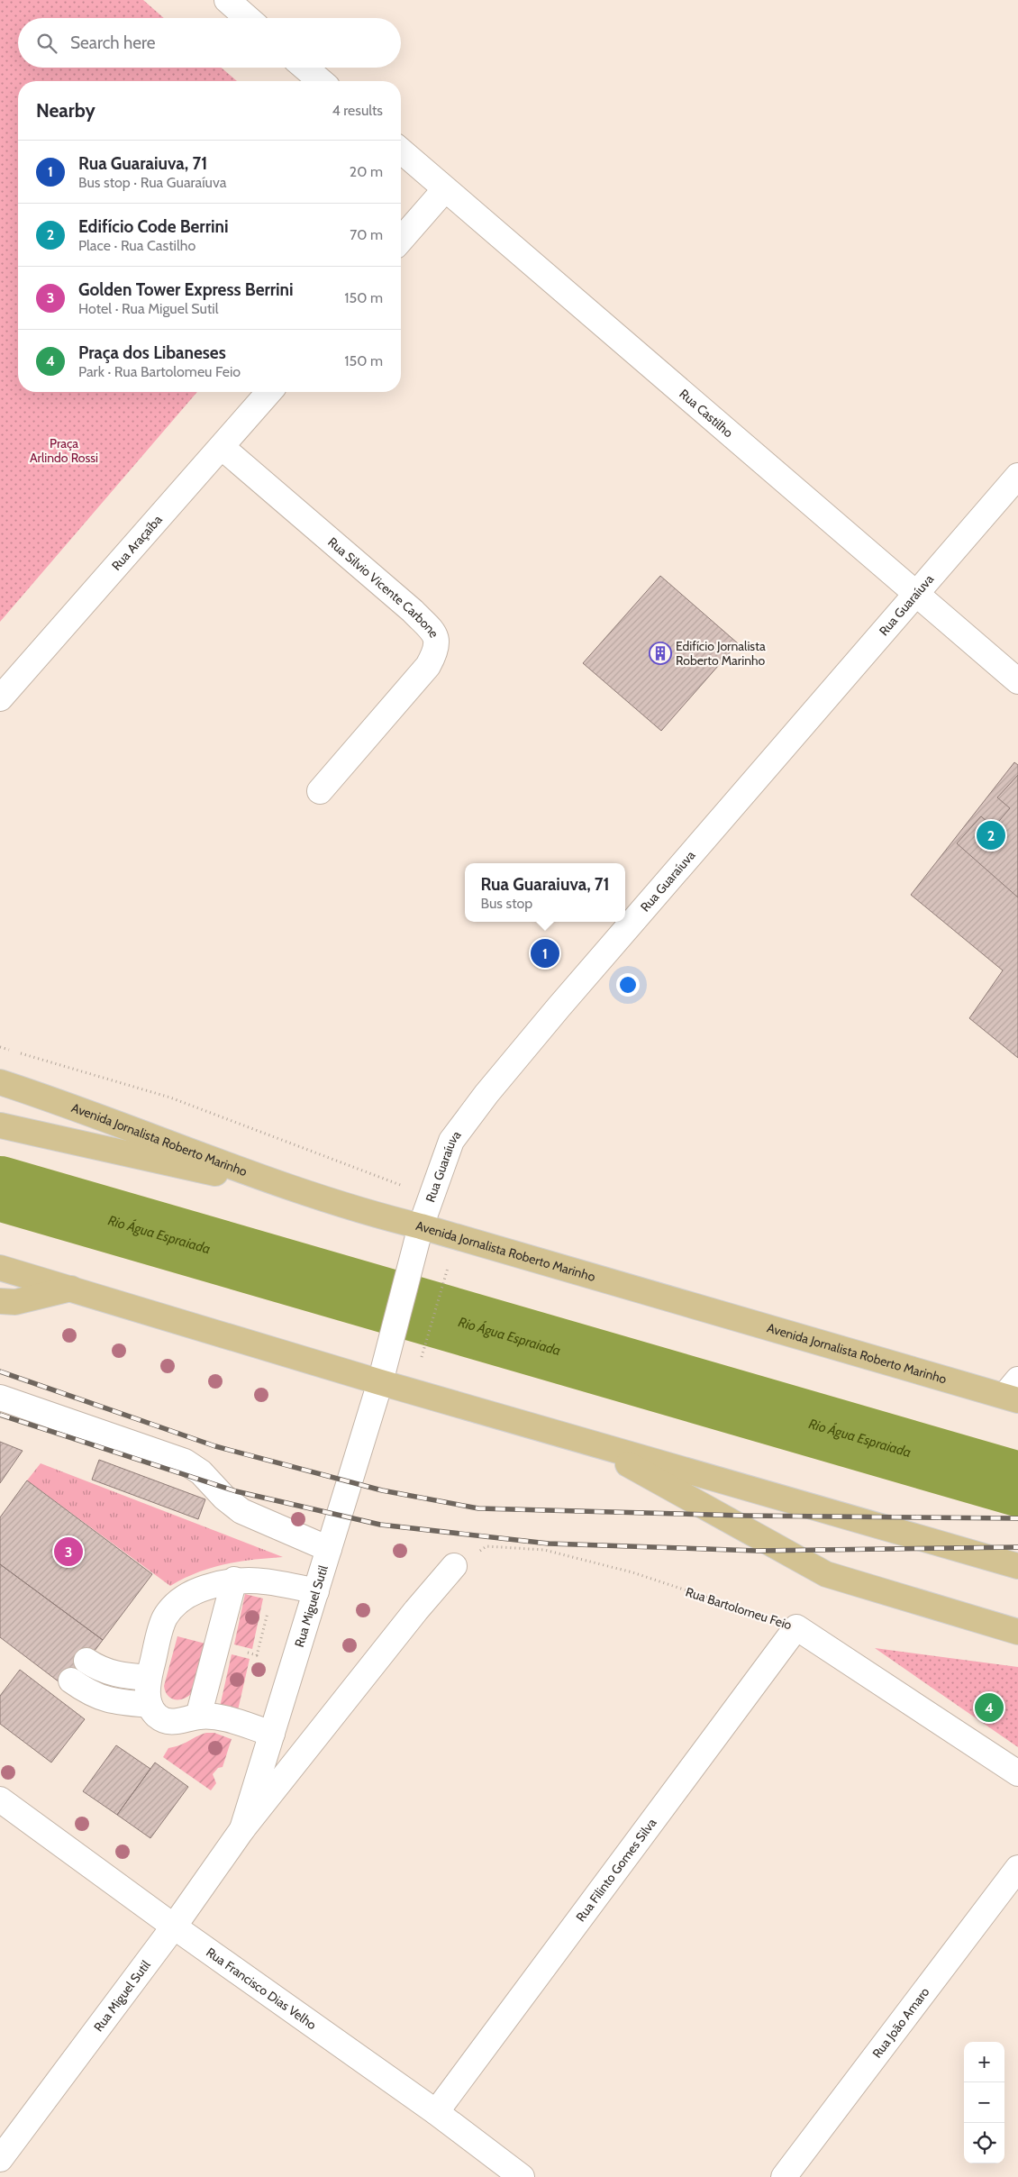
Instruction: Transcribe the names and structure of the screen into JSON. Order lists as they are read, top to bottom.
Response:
{
  "streets": {
    "main road": ["Avenida Jornalista Roberto Marinho"],
    "street": [
      "Rua Castilho",
      "Rua Araçaíba",
      "Rua Silvio Vicente Carbone",
      "Rua Guaraíuva",
      "Rua Miguel Sutil",
      "Rua Bartolomeu Feio",
      "Rua Filinto Gomes Silva",
      "Rua Francisco Dias Velho",
      "Rua João Amaro"
    ]
  },
  "crossings": [
    ["Rua Castilho", "Rua Guaraíuva"],
    ["Rua Araçaíba", "Rua Silvio Vicente Carbone"],
    ["Rua Guaraíuva", "Avenida Jornalista Roberto Marinho"],
    ["Rua Guaraíuva", "Rua Miguel Sutil"],
    ["Rua Miguel Sutil", "Rua Bartolomeu Feio"],
    ["Rua Miguel Sutil", "Rua Francisco Dias Velho"],
    ["Rua Bartolomeu Feio", "Rua Filinto Gomes Silva"],
    ["Rua Filinto Gomes Silva", "Rua Francisco Dias Velho"]
  ],
  "water": ["Rio Água Espraiada"],
  "parks": ["Praça Arlindo Rossi"],
  "places": {
    "building": ["Edifício Jornalista Roberto Marinho"]
  },
  "page": {
    "search": "Search here",
    "heading": ["Nearby", "4 results"],
    "list": [
      {
        "mark": "1",
        "name": "Rua Guaraiuva, 71",
        "note": "Bus stop · Rua Guaraíuva",
        "value": "20 m"
      },
      {
        "mark": "2",
        "name": "Edifício Code Berrini",
        "note": "Place · Rua Castilho",
        "value": "70 m"
      },
      {
        "mark": "3",
        "name": "Golden Tower Express Berrini",
        "note": "Hotel · Rua Miguel Sutil",
        "value": "150 m"
      },
      {
        "mark": "4",
        "name": "Praça dos Libaneses",
        "note": "Park · Rua Bartolomeu Feio",
        "value": "150 m"
      }
    ],
    "pins": [
      "2",
      "1",
      "3",
      "4"
    ],
    "popup": ["Rua Guaraiuva, 71", "Bus stop"],
    "map_buttons": ["+", "−"]
  }
}
